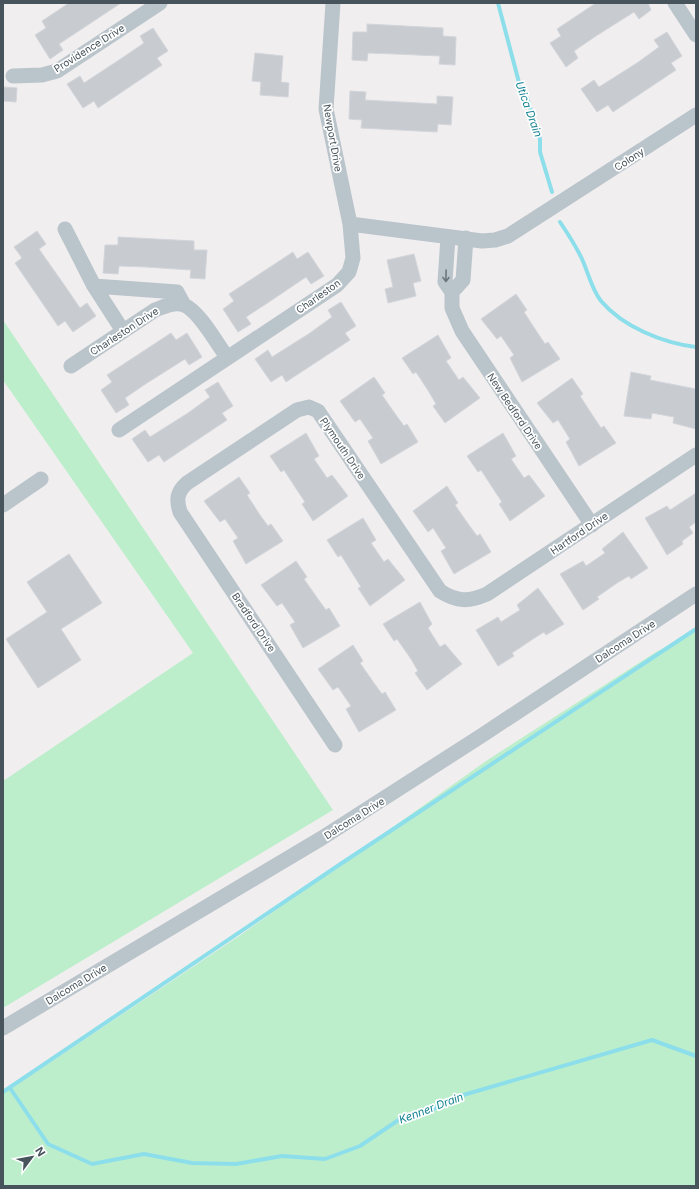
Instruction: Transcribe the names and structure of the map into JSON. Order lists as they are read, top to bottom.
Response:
{
  "streets": {
    "street": [
      "Providence Drive",
      "Newport Drive",
      "Colony",
      "Charleston",
      "Charleston Drive",
      "New Bedford Drive",
      "Plymouth Drive",
      "Hartford Drive",
      "Bradford Drive",
      "Dalcoma Drive"
    ]
  },
  "crossings": [
    ["Newport Drive", "Charleston"],
    ["New Bedford Drive", "Hartford Drive"],
    ["Plymouth Drive", "Hartford Drive"],
    ["Plymouth Drive", "Bradford Drive"]
  ],
  "water": ["Utica Drain", "Kenner Drain"],
  "north": "top right"
}
